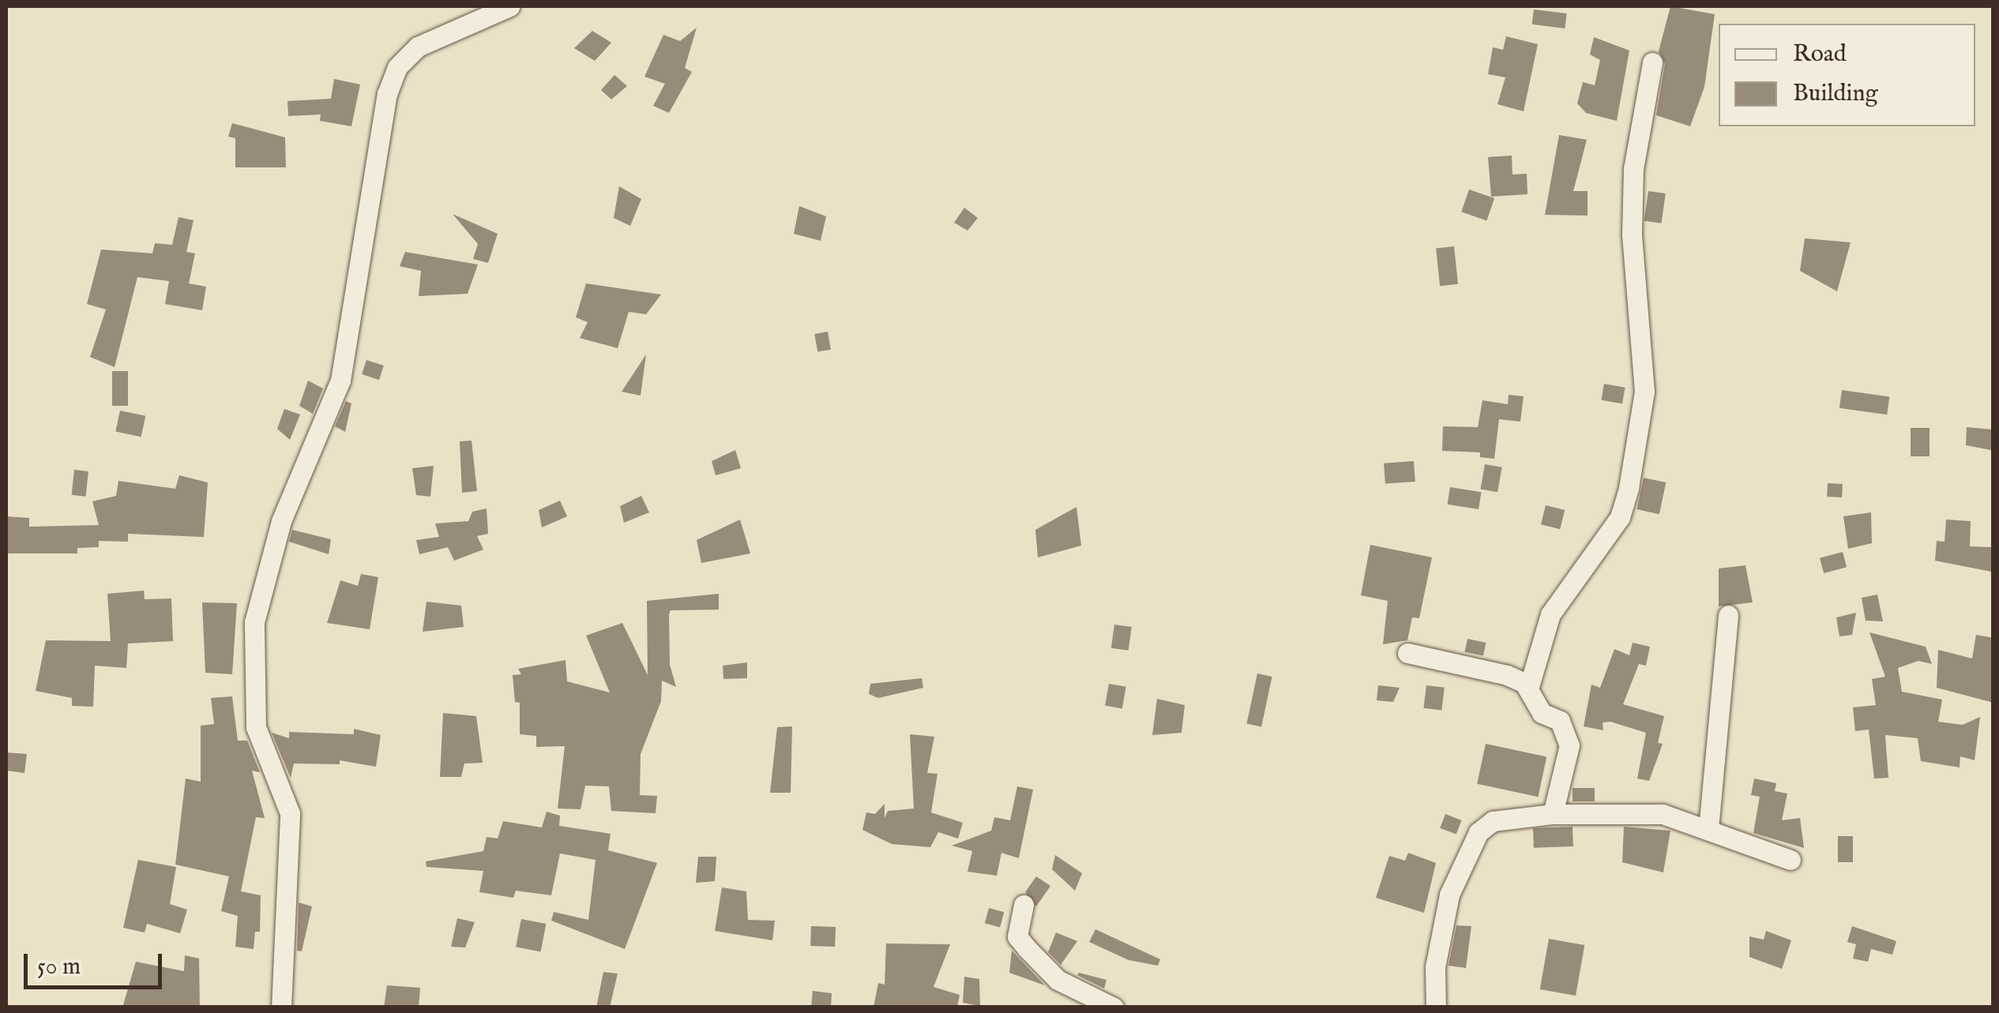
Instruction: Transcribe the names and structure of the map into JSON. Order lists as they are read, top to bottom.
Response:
{
  "legend": ["Road", "Building"],
  "scale_bar": "50 m"
}
